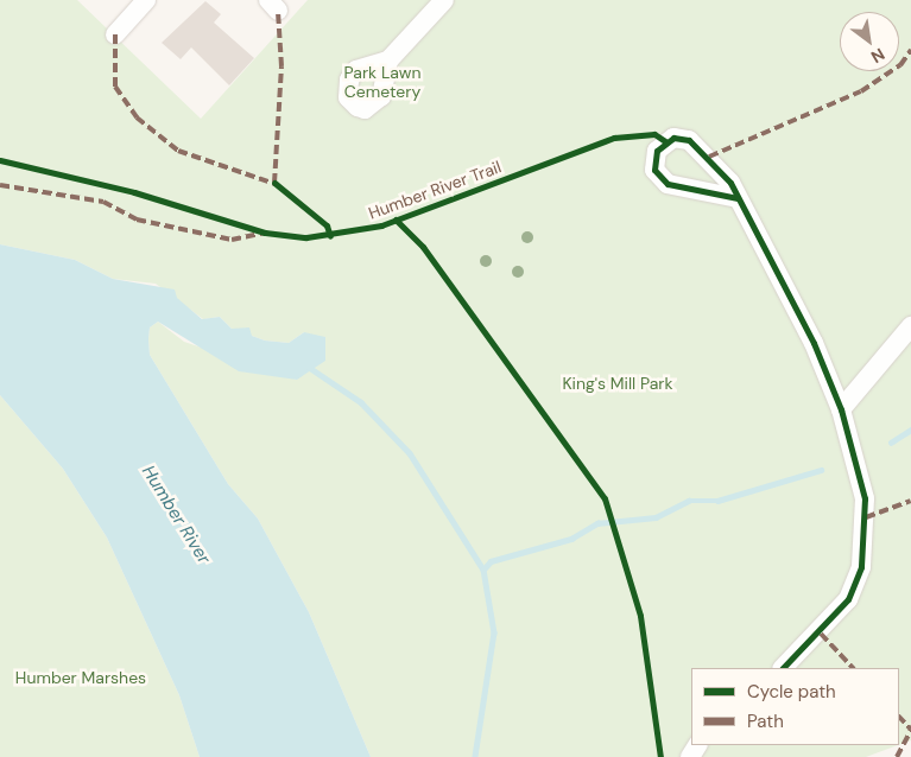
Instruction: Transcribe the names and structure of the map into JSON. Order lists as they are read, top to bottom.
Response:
{
  "streets": {
    "cycle path": ["Humber River Trail"]
  },
  "water": ["Humber River"],
  "parks": ["Park Lawn Cemetery", "King's Mill Park", "Humber Marshes"],
  "legend": ["Cycle path", "Path"],
  "north": "bottom right"
}
